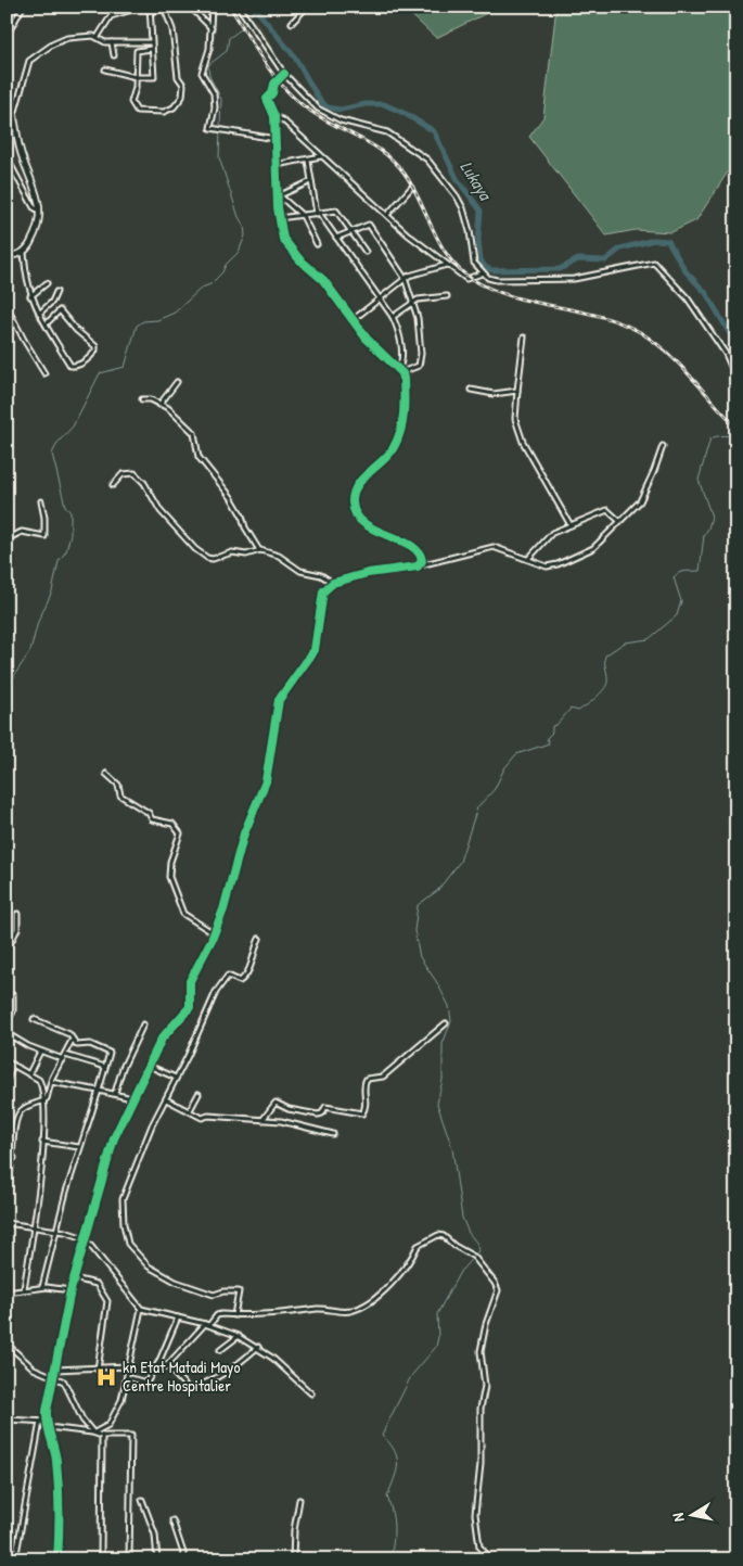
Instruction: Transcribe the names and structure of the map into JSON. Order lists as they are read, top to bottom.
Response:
{
  "water": ["Lukaya"],
  "places": {
    "hospital": ["kn Etat Matadi Mayo Centre Hospitalier"]
  },
  "north": "left"
}
